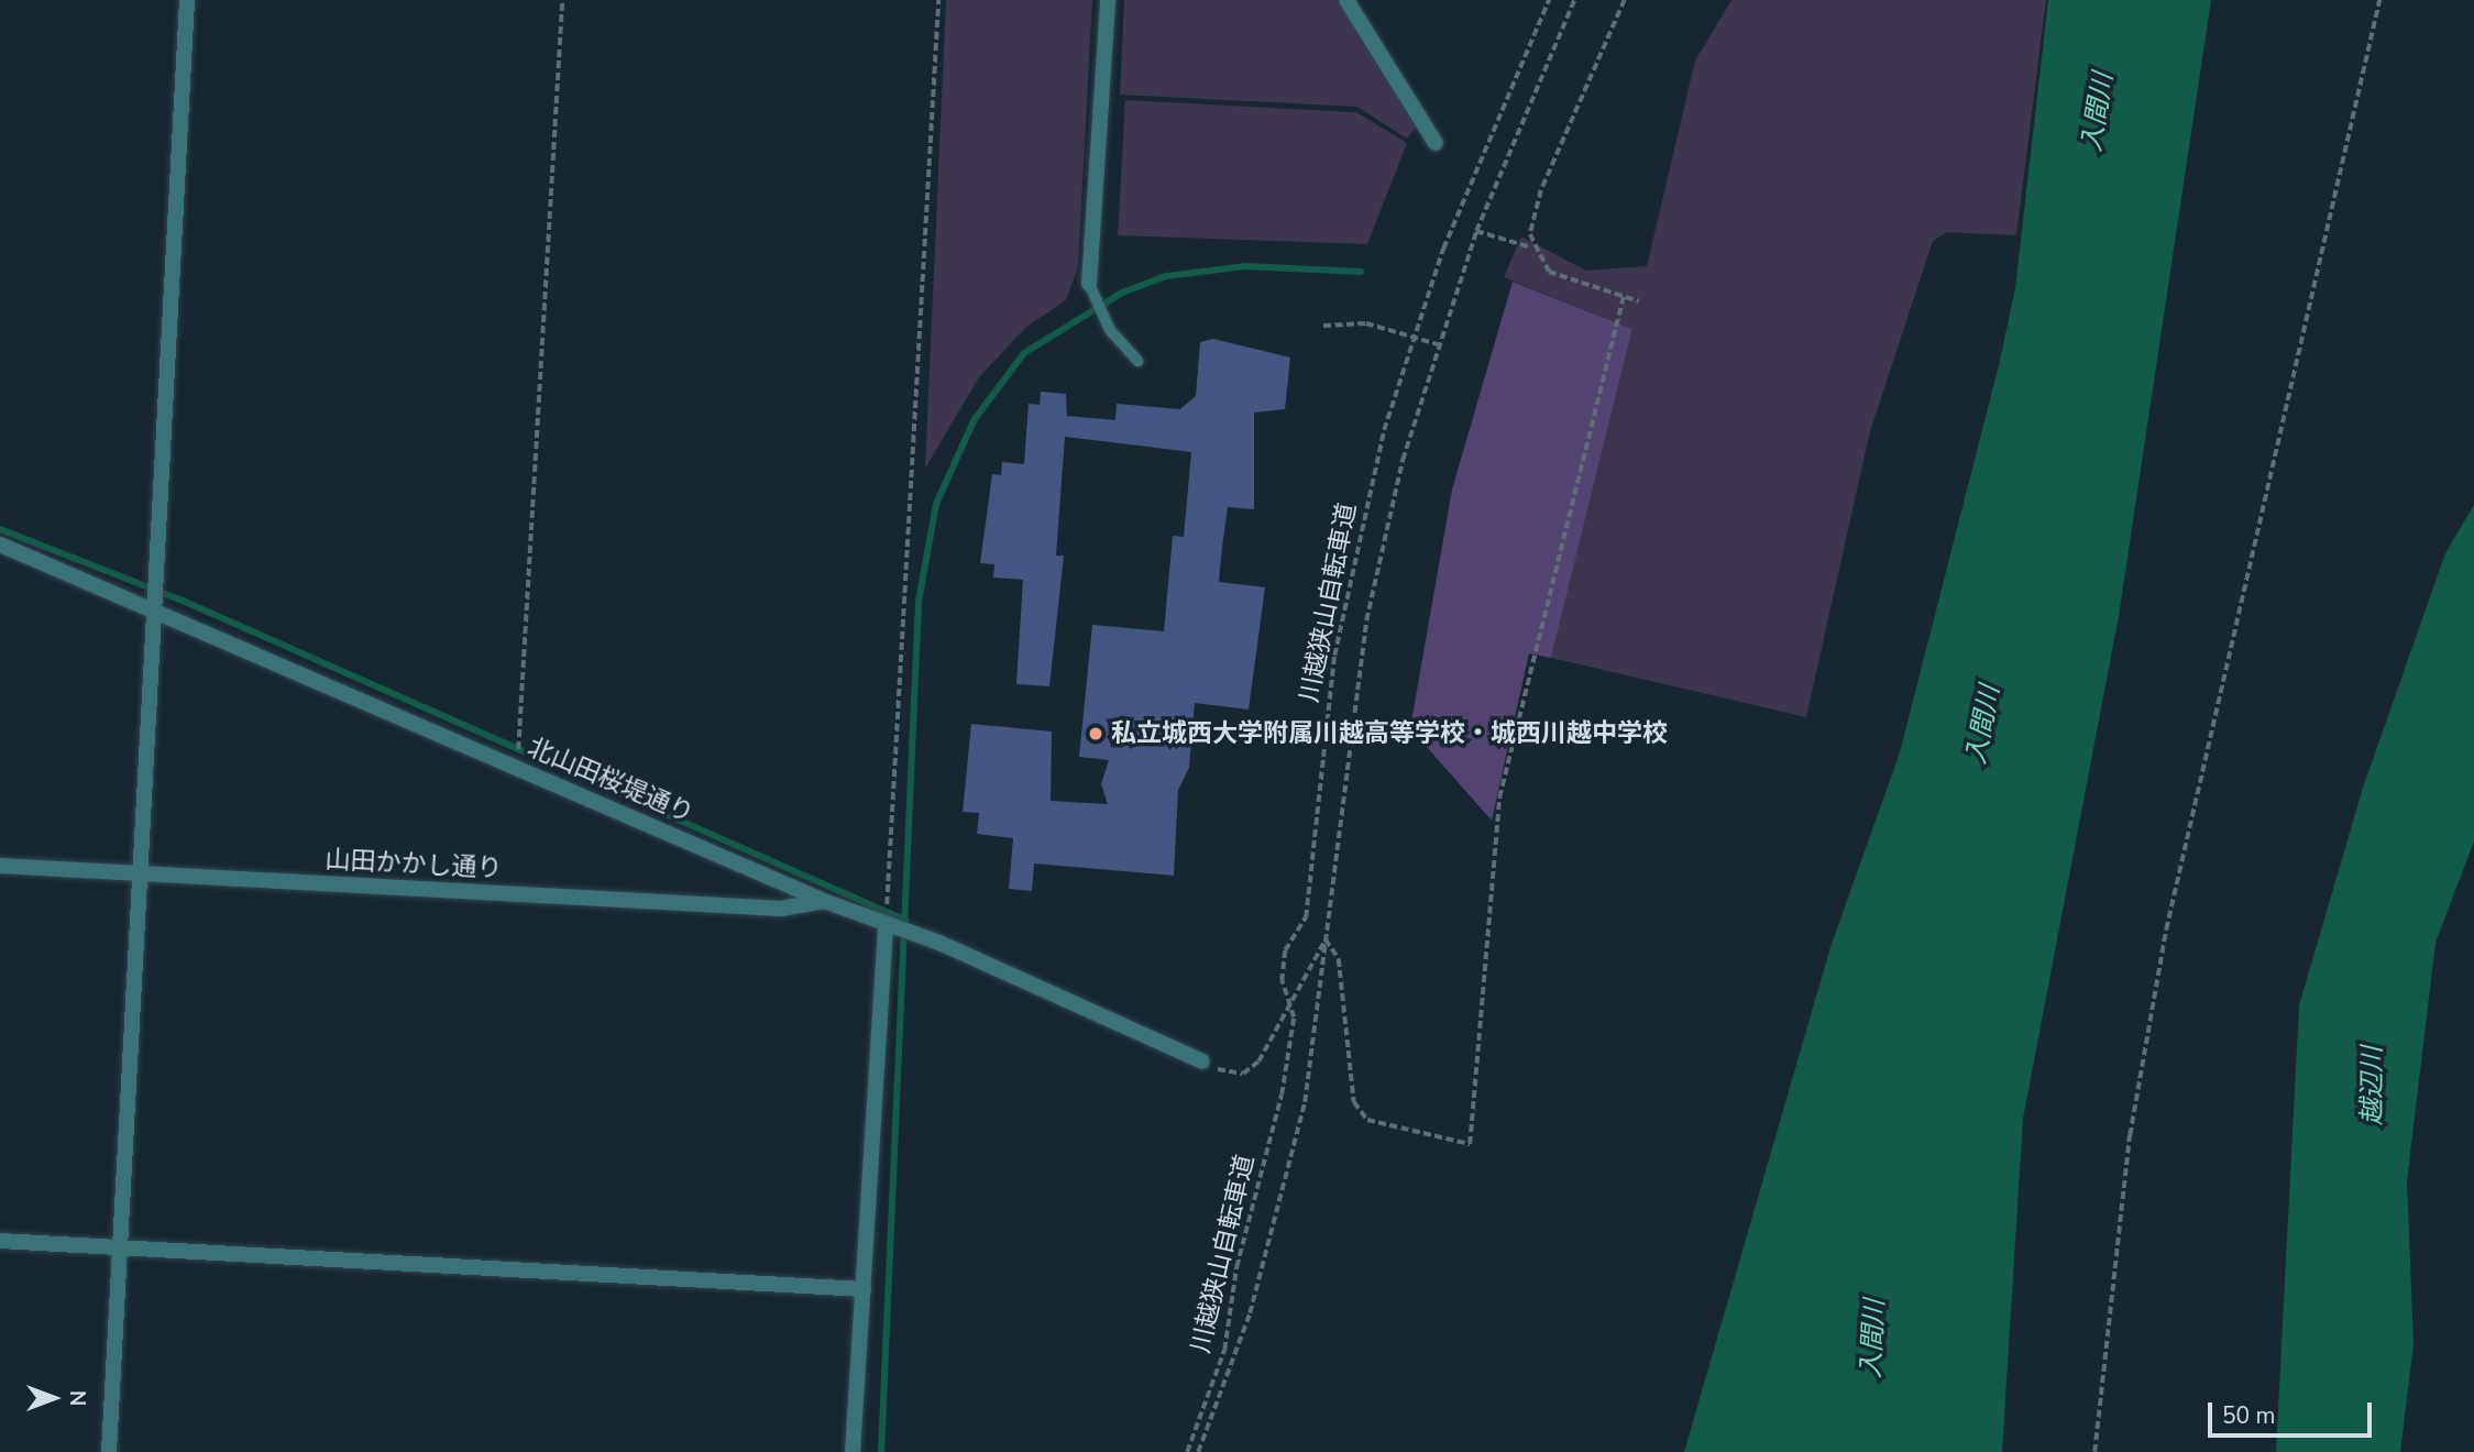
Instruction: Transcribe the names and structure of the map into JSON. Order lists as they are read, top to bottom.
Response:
{
  "streets": {
    "street": ["北山田桜堤通り", "山田かかし通り"],
    "path": ["川越狭山自転車道"]
  },
  "crossings": [
    ["北山田桜堤通り", "山田かかし通り"]
  ],
  "water": ["入間川", "越辺川"],
  "places": ["私立城西大学附属川越高等学校・城西川越中学校"],
  "scale_bar": "50 m",
  "north": "right"
}
